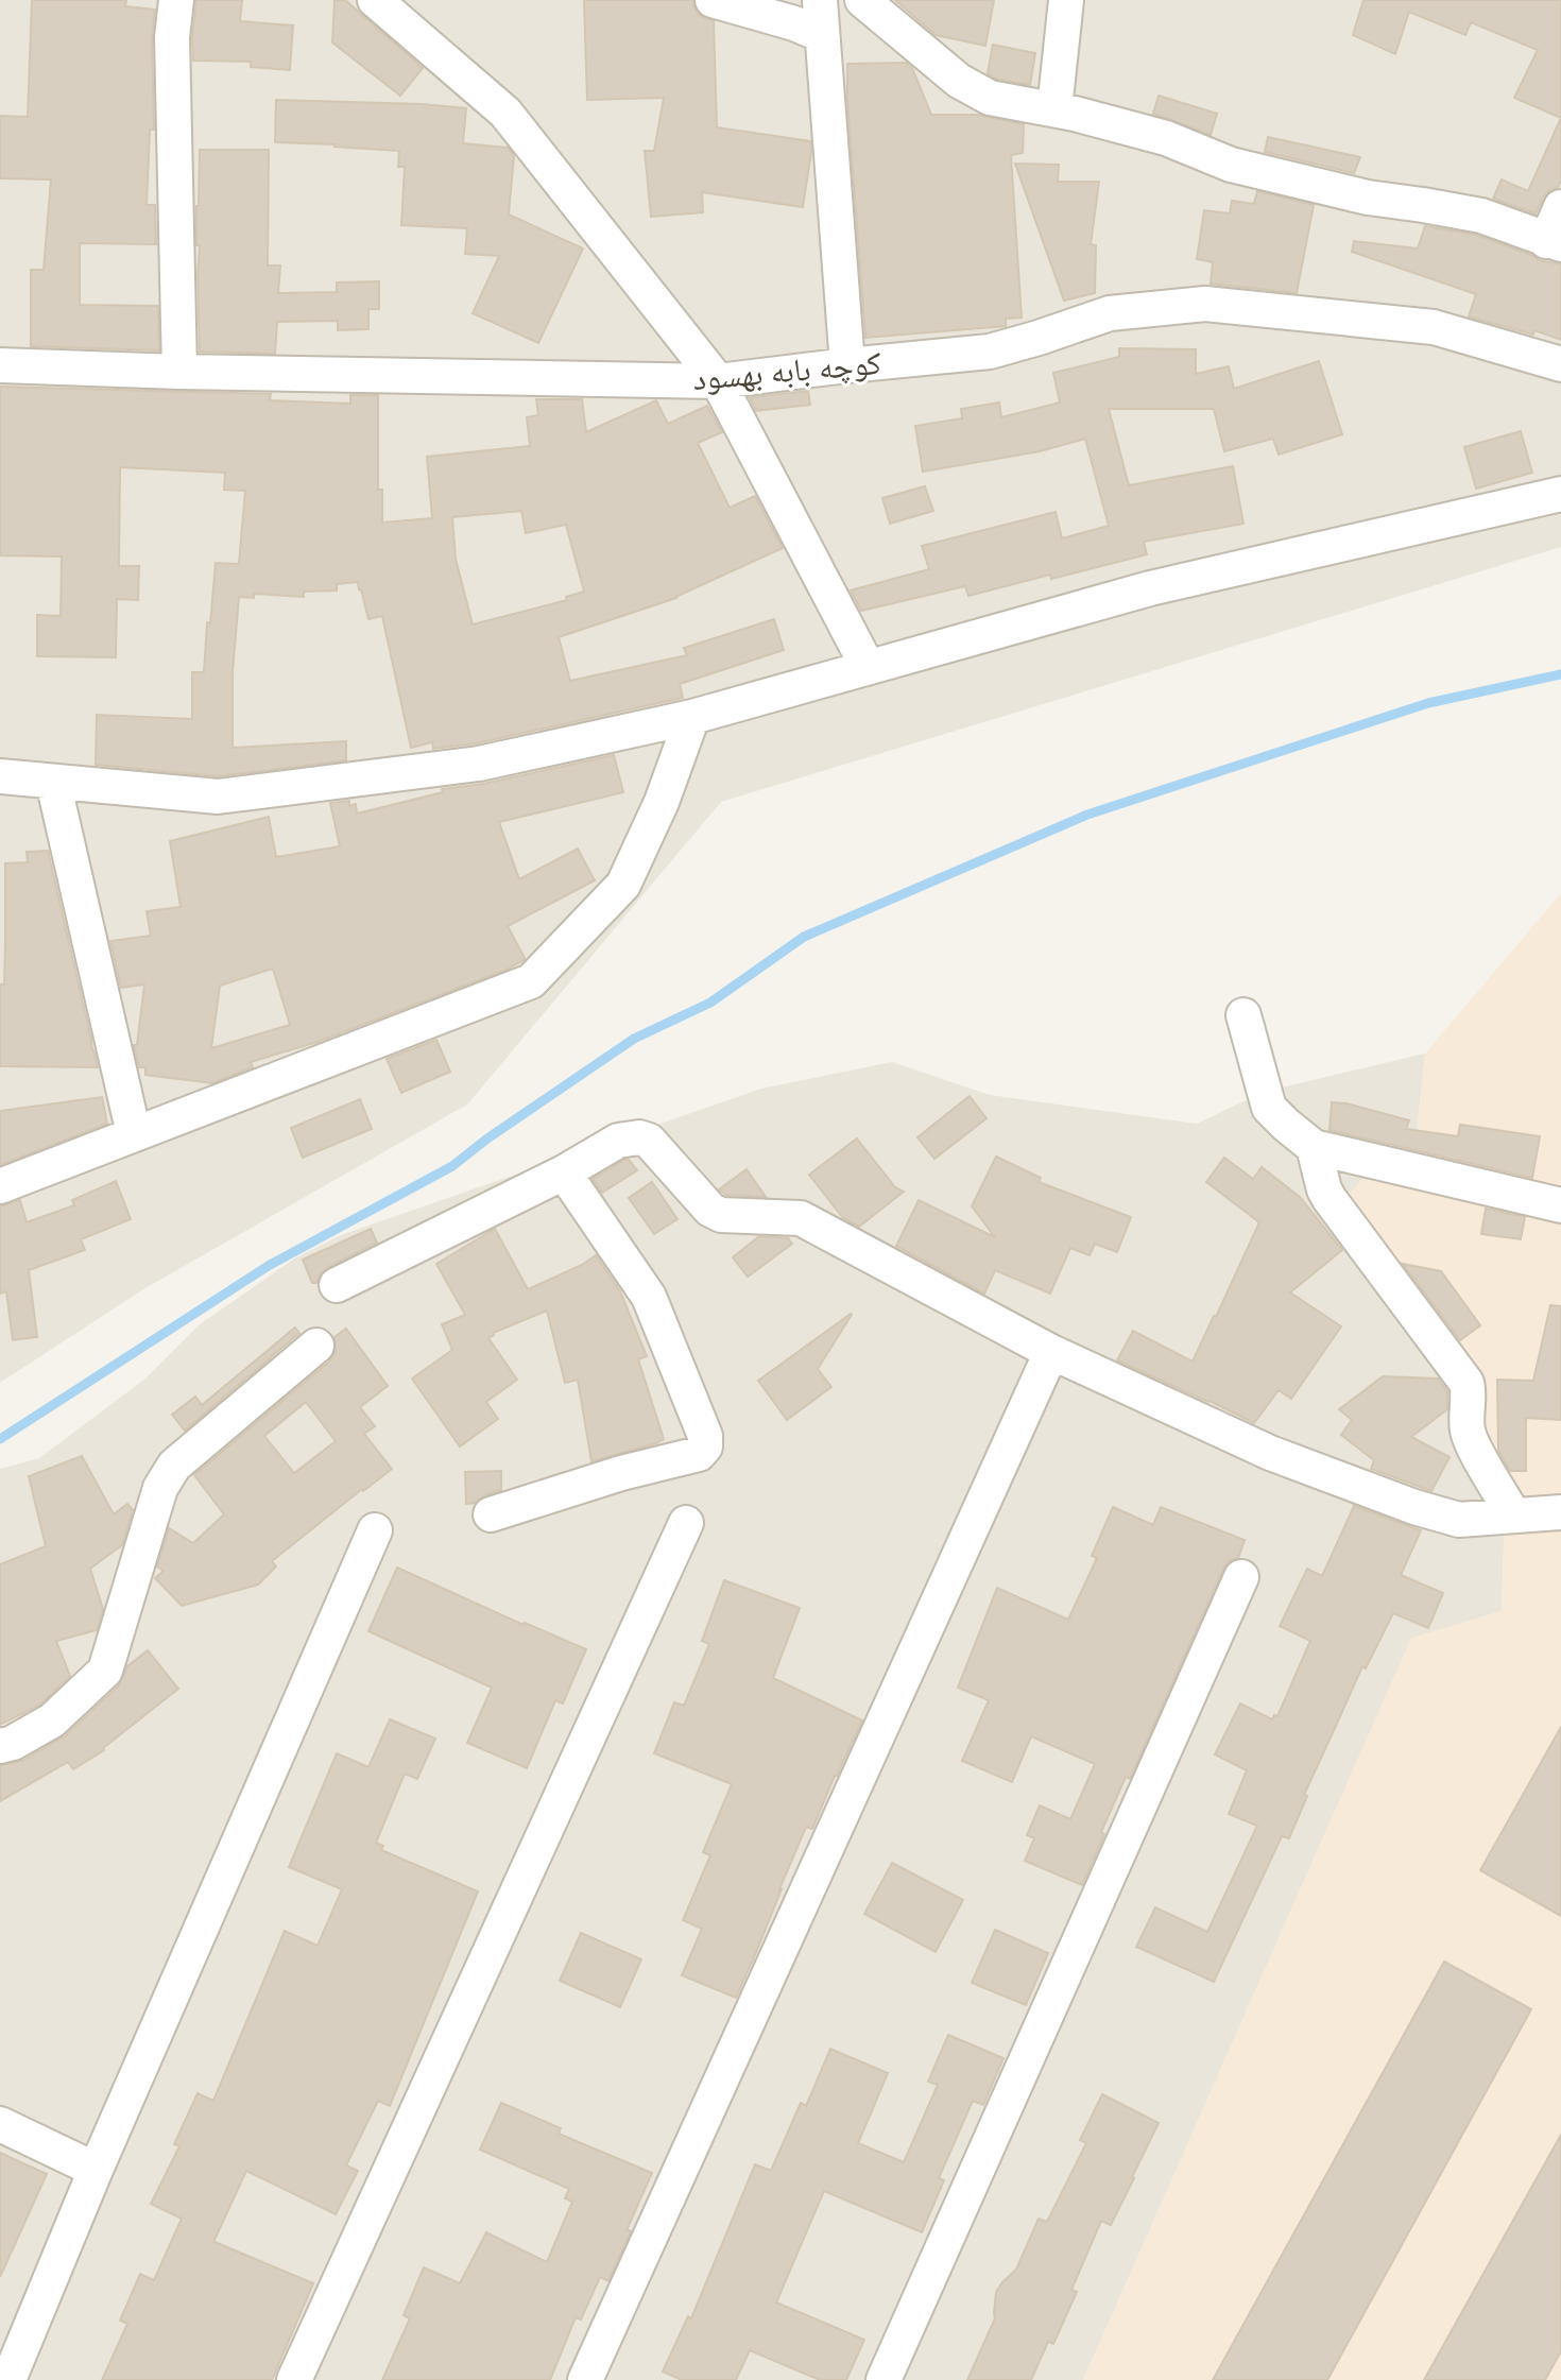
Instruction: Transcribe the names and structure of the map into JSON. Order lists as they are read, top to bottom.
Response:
{
  "streets": {
    "street": ["کوچه بابه بهسود"]
  }
}
